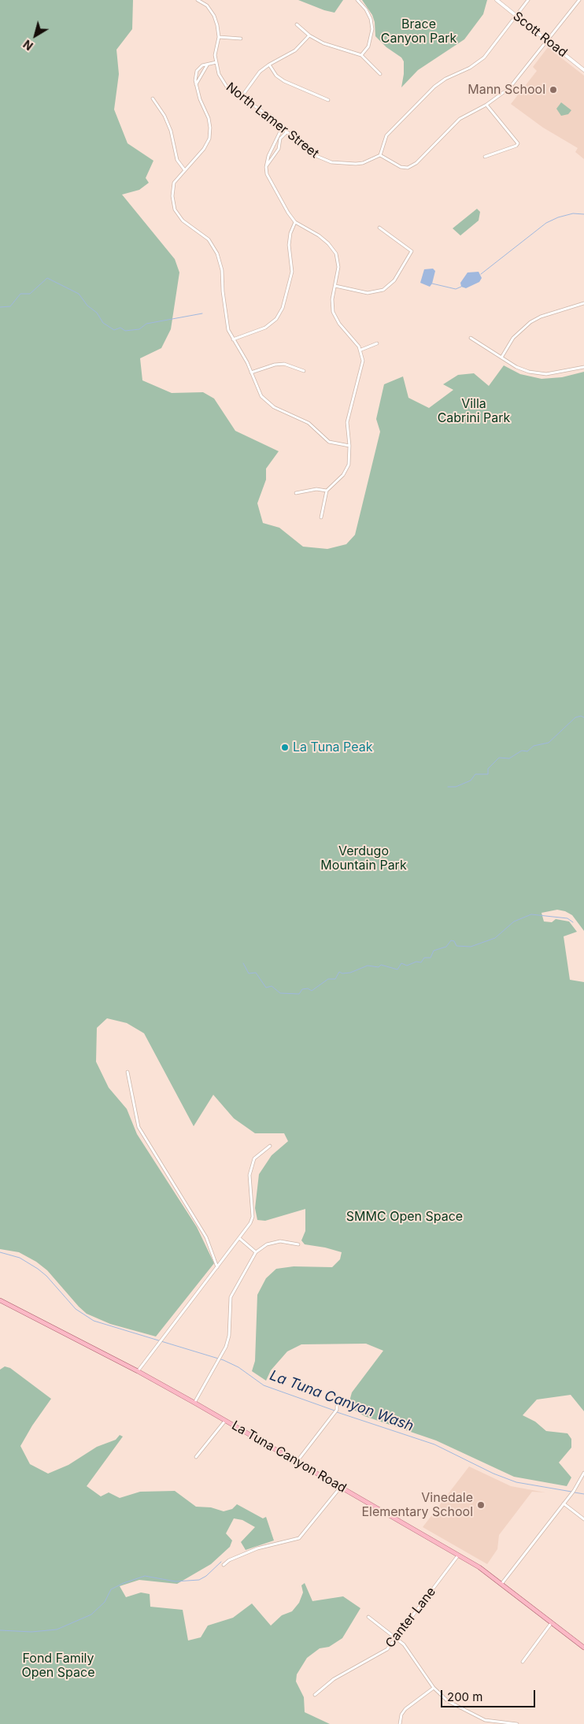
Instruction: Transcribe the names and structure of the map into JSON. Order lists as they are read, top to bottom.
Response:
{
  "streets": {
    "main road": ["La Tuna Canyon Road"],
    "street": ["Scott Road", "North Lamer Street", "Canter Lane"]
  },
  "crossings": [
    ["La Tuna Canyon Road", "Canter Lane"]
  ],
  "water": ["La Tuna Canyon Wash"],
  "parks": [
    "Brace Canyon Park",
    "Villa Cabrini Park",
    "Verdugo Mountain Park",
    "SMMC Open Space",
    "Fond Family Open Space"
  ],
  "places": ["Mann School", "La Tuna Peak", "Vinedale Elementary School"],
  "scale_bar": "200 m",
  "north": "bottom left"
}
